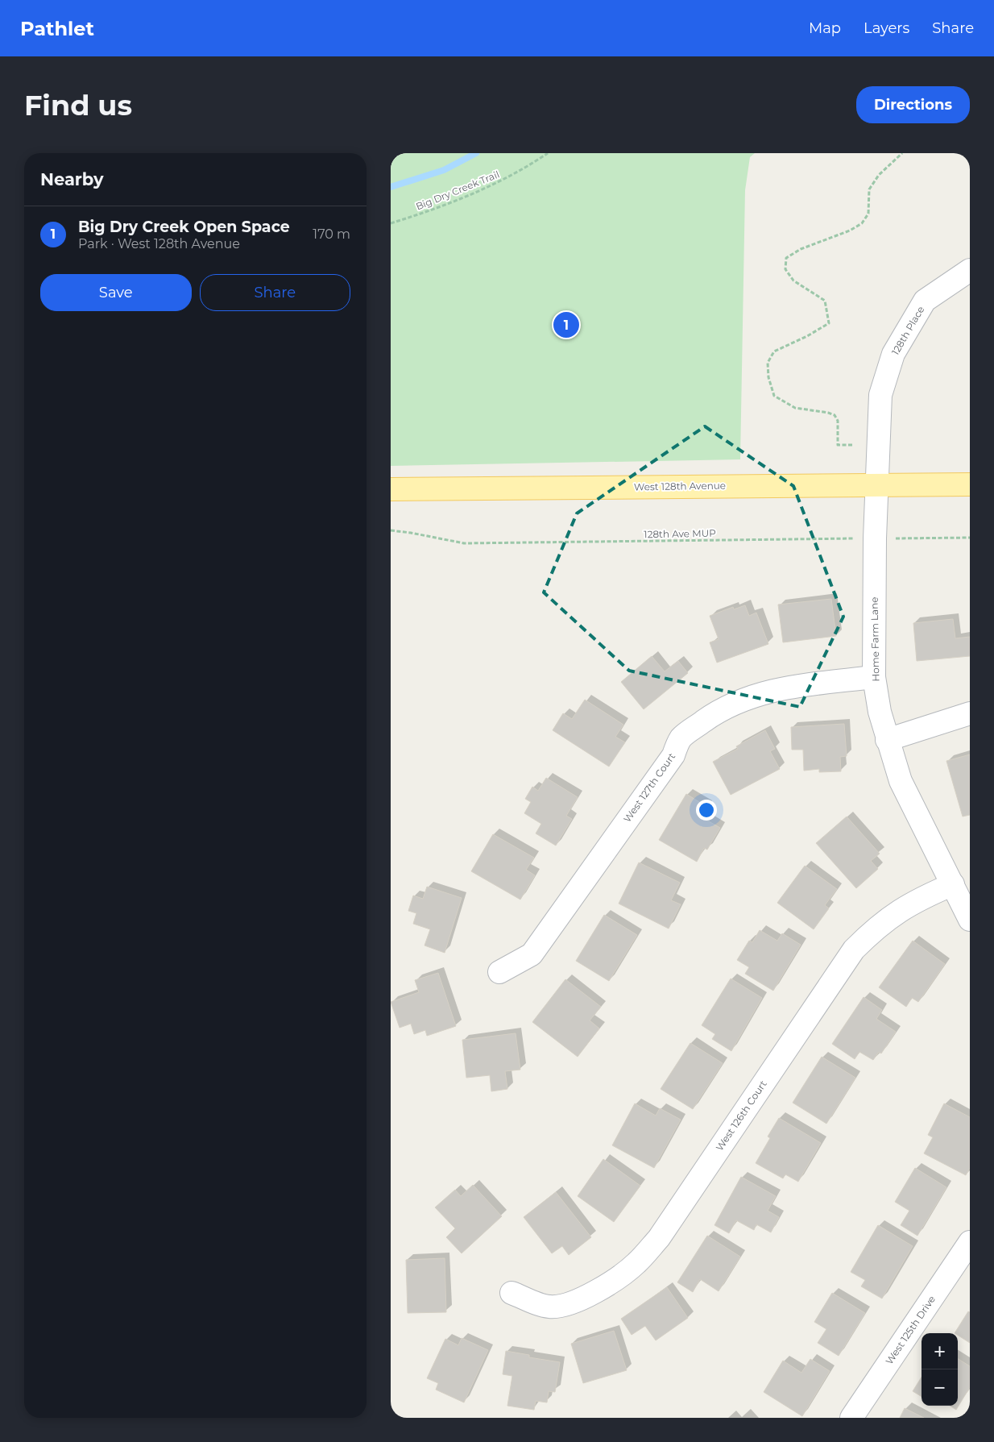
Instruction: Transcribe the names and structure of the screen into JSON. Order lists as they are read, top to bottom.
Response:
{
  "streets": {
    "main road": ["West 128th Avenue"],
    "street": [
      "128th Place",
      "Home Farm Lane",
      "West 127th Court",
      "West 126th Court",
      "West 125th Drive"
    ],
    "path": ["Big Dry Creek Trail", "128th Ave MUP"]
  },
  "crossings": [
    ["128th Place", "West 128th Avenue"],
    ["128th Place", "Home Farm Lane"],
    ["West 128th Avenue", "Home Farm Lane"],
    ["128th Ave MUP", "Home Farm Lane"],
    ["Home Farm Lane", "West 127th Court"],
    ["Home Farm Lane", "West 126th Court"]
  ],
  "page": {
    "header": "Pathlet",
    "nav": ["Map", "Layers", "Share"],
    "buttons": [
      "Directions",
      ["Save", "Share"]
    ],
    "title": "Find us",
    "heading": "Nearby",
    "list": [
      {
        "mark": "1",
        "name": "Big Dry Creek Open Space",
        "note": "Park · West 128th Avenue",
        "value": "170 m"
      }
    ],
    "pins": "1",
    "map_buttons": ["+", "−"]
  }
}
